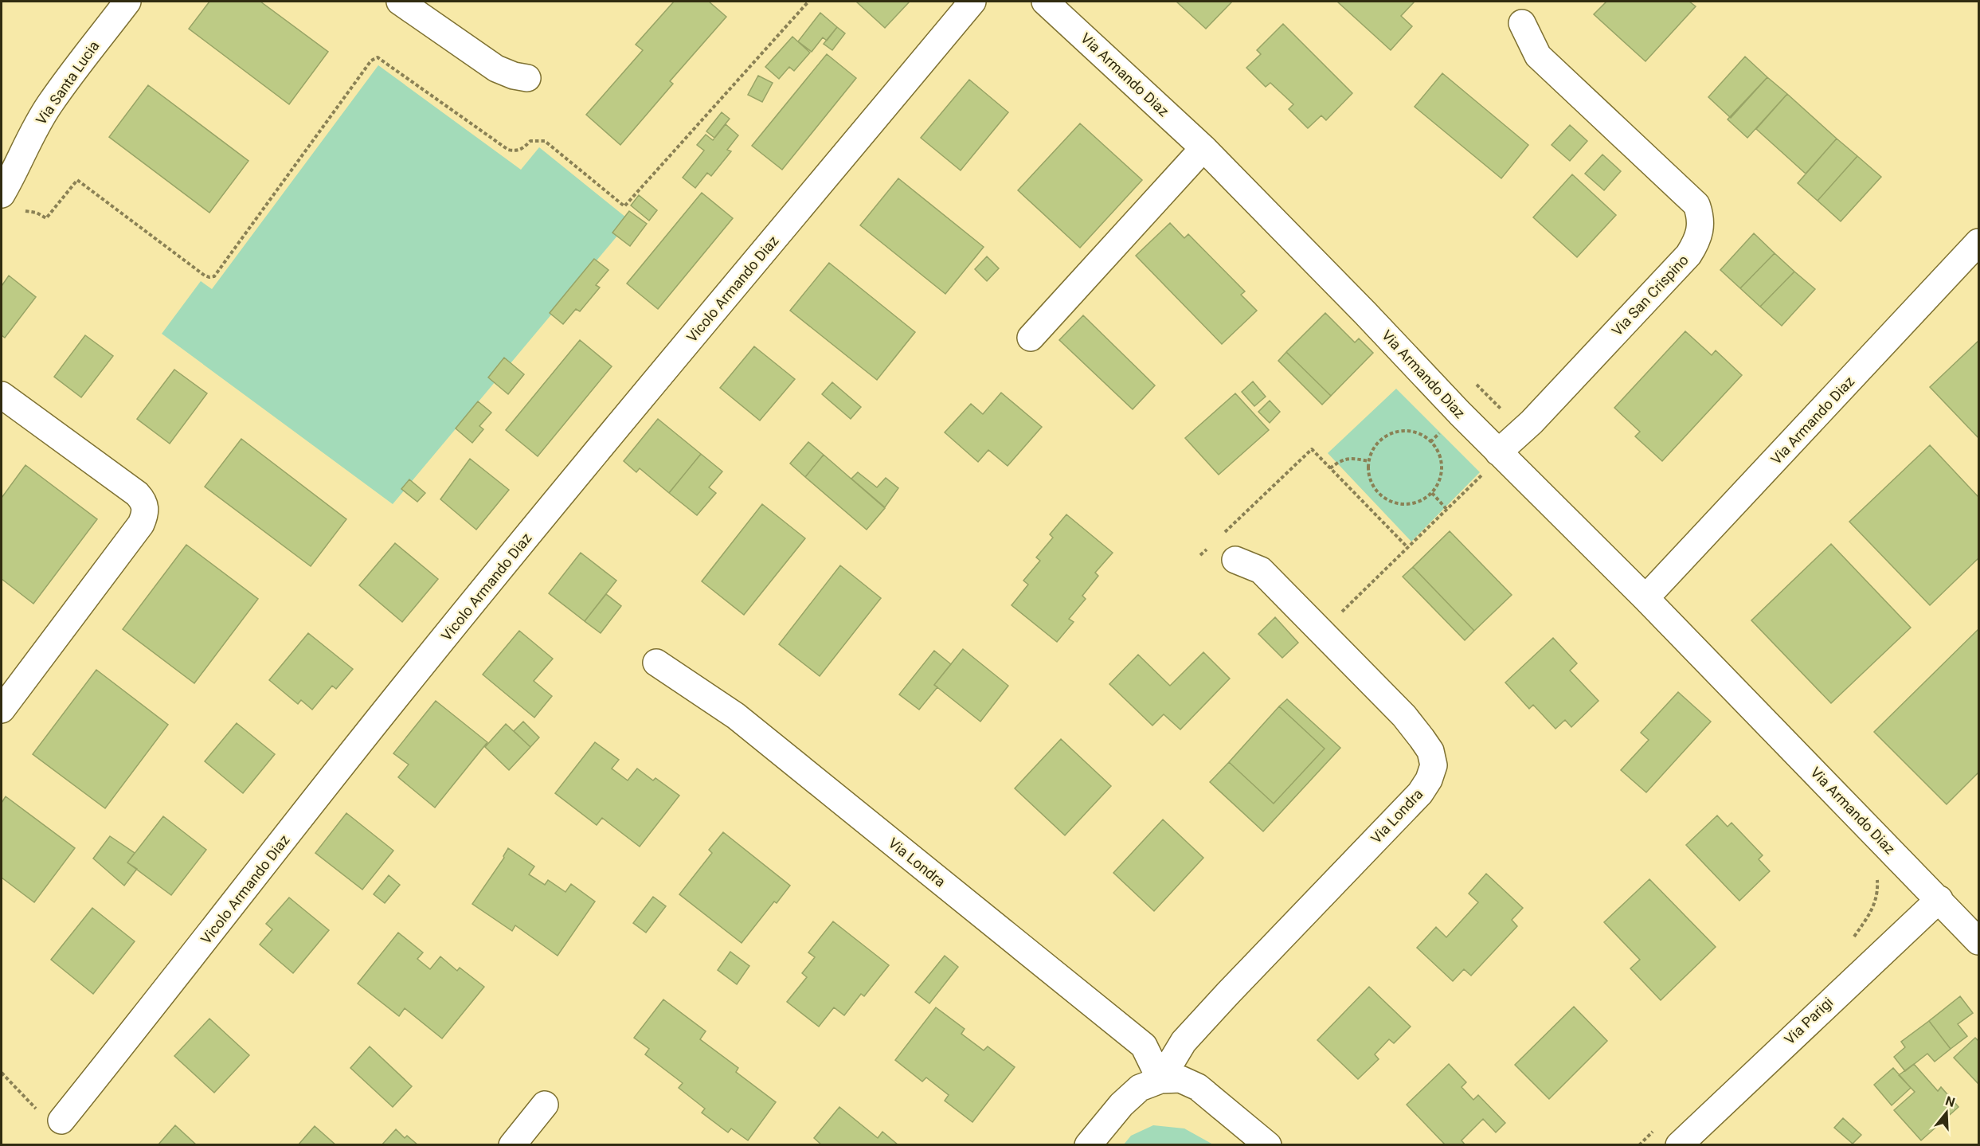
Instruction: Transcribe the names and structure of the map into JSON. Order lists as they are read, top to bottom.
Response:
{
  "streets": {
    "street": [
      "Via Armando Diaz",
      "Via Santa Lucia",
      "Vicolo Armando Diaz",
      "Via San Crispino",
      "Via Londra",
      "Via Parigi"
    ]
  },
  "crossings": [
    ["Via Armando Diaz", "Via San Crispino"],
    ["Via Armando Diaz", "Via Parigi"]
  ],
  "north": "top"
}
